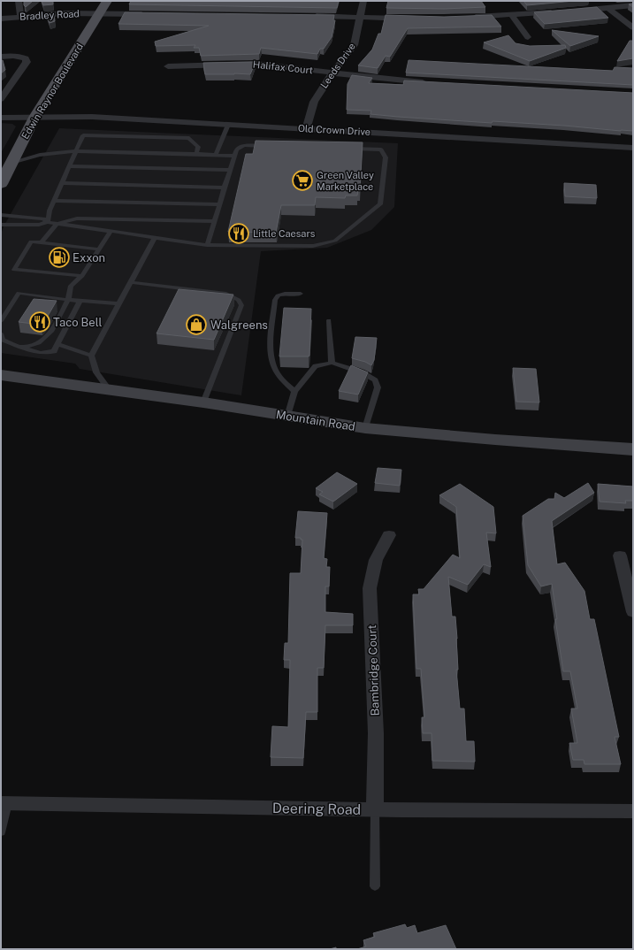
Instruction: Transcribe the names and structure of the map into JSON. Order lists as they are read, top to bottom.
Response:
{
  "streets": {
    "main road": ["Edwin Raynor Boulevard", "Mountain Road"],
    "street": [
      "Bradley Road",
      "Leeds Drive",
      "Halifax Court",
      "Old Crown Drive",
      "Bambridge Court",
      "Deering Road"
    ]
  },
  "crossings": [
    ["Bradley Road", "Edwin Raynor Boulevard"],
    ["Leeds Drive", "Halifax Court"],
    ["Leeds Drive", "Old Crown Drive"],
    ["Edwin Raynor Boulevard", "Old Crown Drive"],
    ["Bambridge Court", "Deering Road"]
  ],
  "places": {
    "supermarket": ["Green Valley Marketplace"],
    "restaurant": ["Little Caesars", "Taco Bell"],
    "fuel station": ["Exxon"],
    "shop": ["Walgreens"]
  }
}
